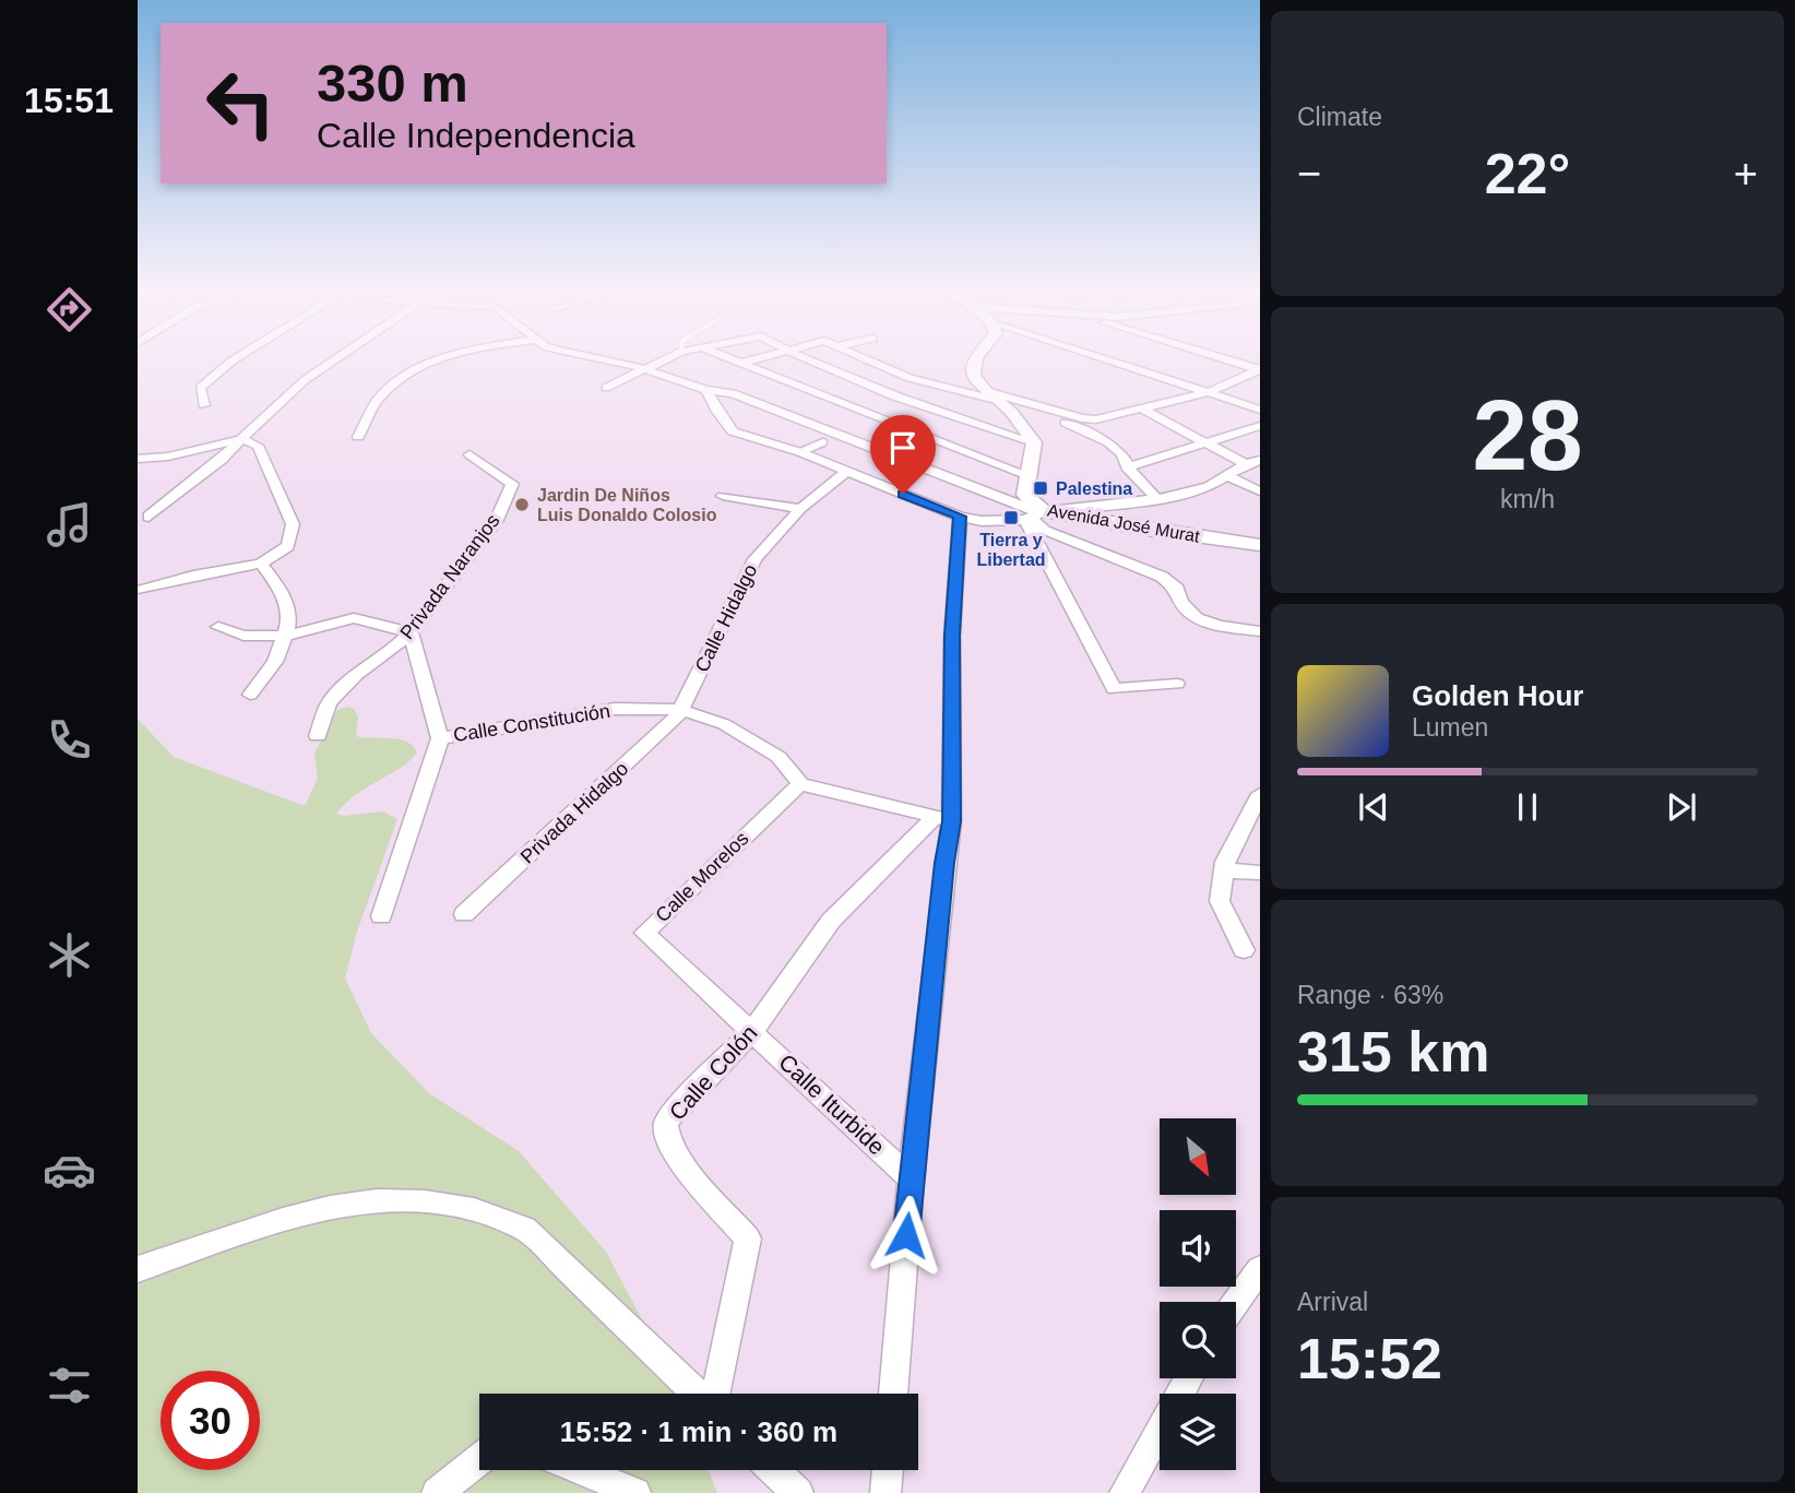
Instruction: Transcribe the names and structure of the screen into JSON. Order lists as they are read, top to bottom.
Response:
{
  "streets": {
    "street": [
      "Avenida José Murat",
      "Privada Naranjos",
      "Calle Hidalgo",
      "Calle Constitución",
      "Privada Hidalgo",
      "Calle Morelos",
      "Calle Colón",
      "Calle Iturbide"
    ]
  },
  "crossings": [
    ["Privada Naranjos", "Calle Constitución"],
    ["Calle Hidalgo", "Calle Constitución"],
    ["Calle Hidalgo", "Privada Hidalgo"],
    ["Calle Constitución", "Privada Hidalgo"],
    ["Calle Constitución", "Calle Morelos"],
    ["Calle Morelos", "Calle Colón"],
    ["Calle Morelos", "Calle Iturbide"],
    ["Calle Colón", "Calle Iturbide"]
  ],
  "places": {
    "transit": ["Palestina", "Tierra y Libertad"],
    "other": ["Jardin De Niños Luis Donaldo Colosio"]
  },
  "north": "bottom right",
  "page": {
    "tabs": "15:51",
    "tile": [
      "Climate",
      ["28", "km/h"],
      ["Range · 63%", "315 km"],
      ["Arrival", "15:52"]
    ],
    "turn": ["330 m", "Calle Independencia"],
    "heat": ["−", "22°", "+"],
    "song": ["Golden Hour", "Lumen"],
    "limit": "30",
    "trip": "15:52 · 1 min · 360 m"
  }
}
